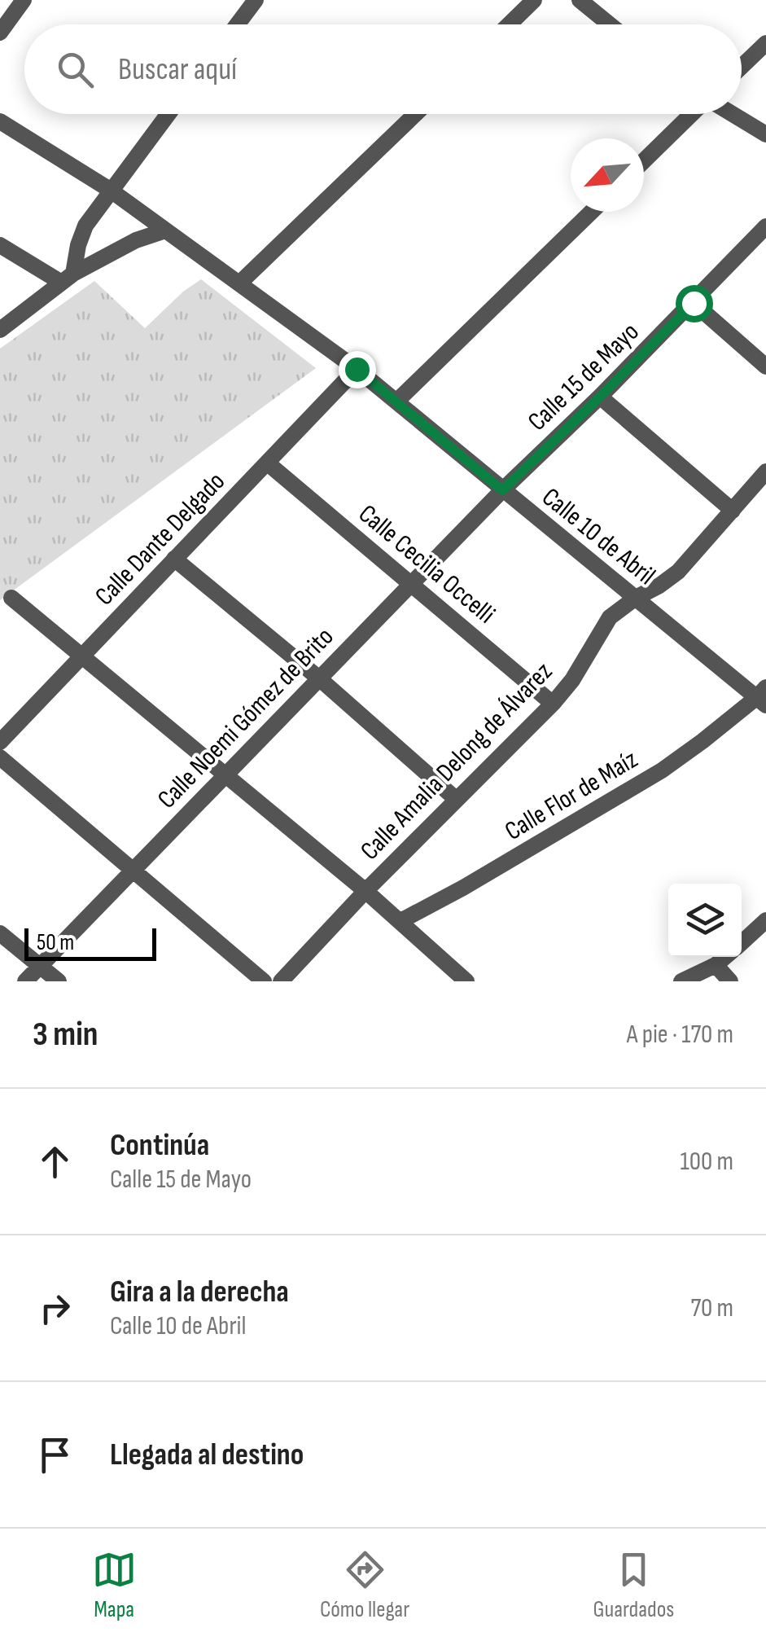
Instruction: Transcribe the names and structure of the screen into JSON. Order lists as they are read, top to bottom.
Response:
{
  "streets": {
    "street": [
      "Calle 15 de Mayo",
      "Calle 10 de Abril",
      "Calle Dante Delgado",
      "Calle Cecilia Occelli",
      "Calle Noemi Gómez de Brito",
      "Calle Amalia Delong de Álvarez",
      "Calle Flor de Maíz"
    ]
  },
  "crossings": [
    ["Calle 15 de Mayo", "Calle 10 de Abril"],
    ["Calle 15 de Mayo", "Calle Noemi Gómez de Brito"],
    ["Calle 10 de Abril", "Calle Dante Delgado"],
    ["Calle 10 de Abril", "Calle Noemi Gómez de Brito"],
    ["Calle 10 de Abril", "Calle Amalia Delong de Álvarez"],
    ["Calle 10 de Abril", "Calle Flor de Maíz"],
    ["Calle Dante Delgado", "Calle Cecilia Occelli"],
    ["Calle Cecilia Occelli", "Calle Noemi Gómez de Brito"],
    ["Calle Cecilia Occelli", "Calle Amalia Delong de Álvarez"]
  ],
  "scale_bar": "50 m",
  "north": "bottom left",
  "page": {
    "search": "Buscar aquí",
    "scale": "50 m",
    "heading": ["3 min", "A pie · 170 m"],
    "list": [
      ["Continúa", "Calle 15 de Mayo", "100 m"],
      ["Gira a la derecha", "Calle 10 de Abril", "70 m"],
      "Llegada al destino"
    ],
    "nav": ["Mapa", "Cómo llegar", "Guardados"]
  }
}
